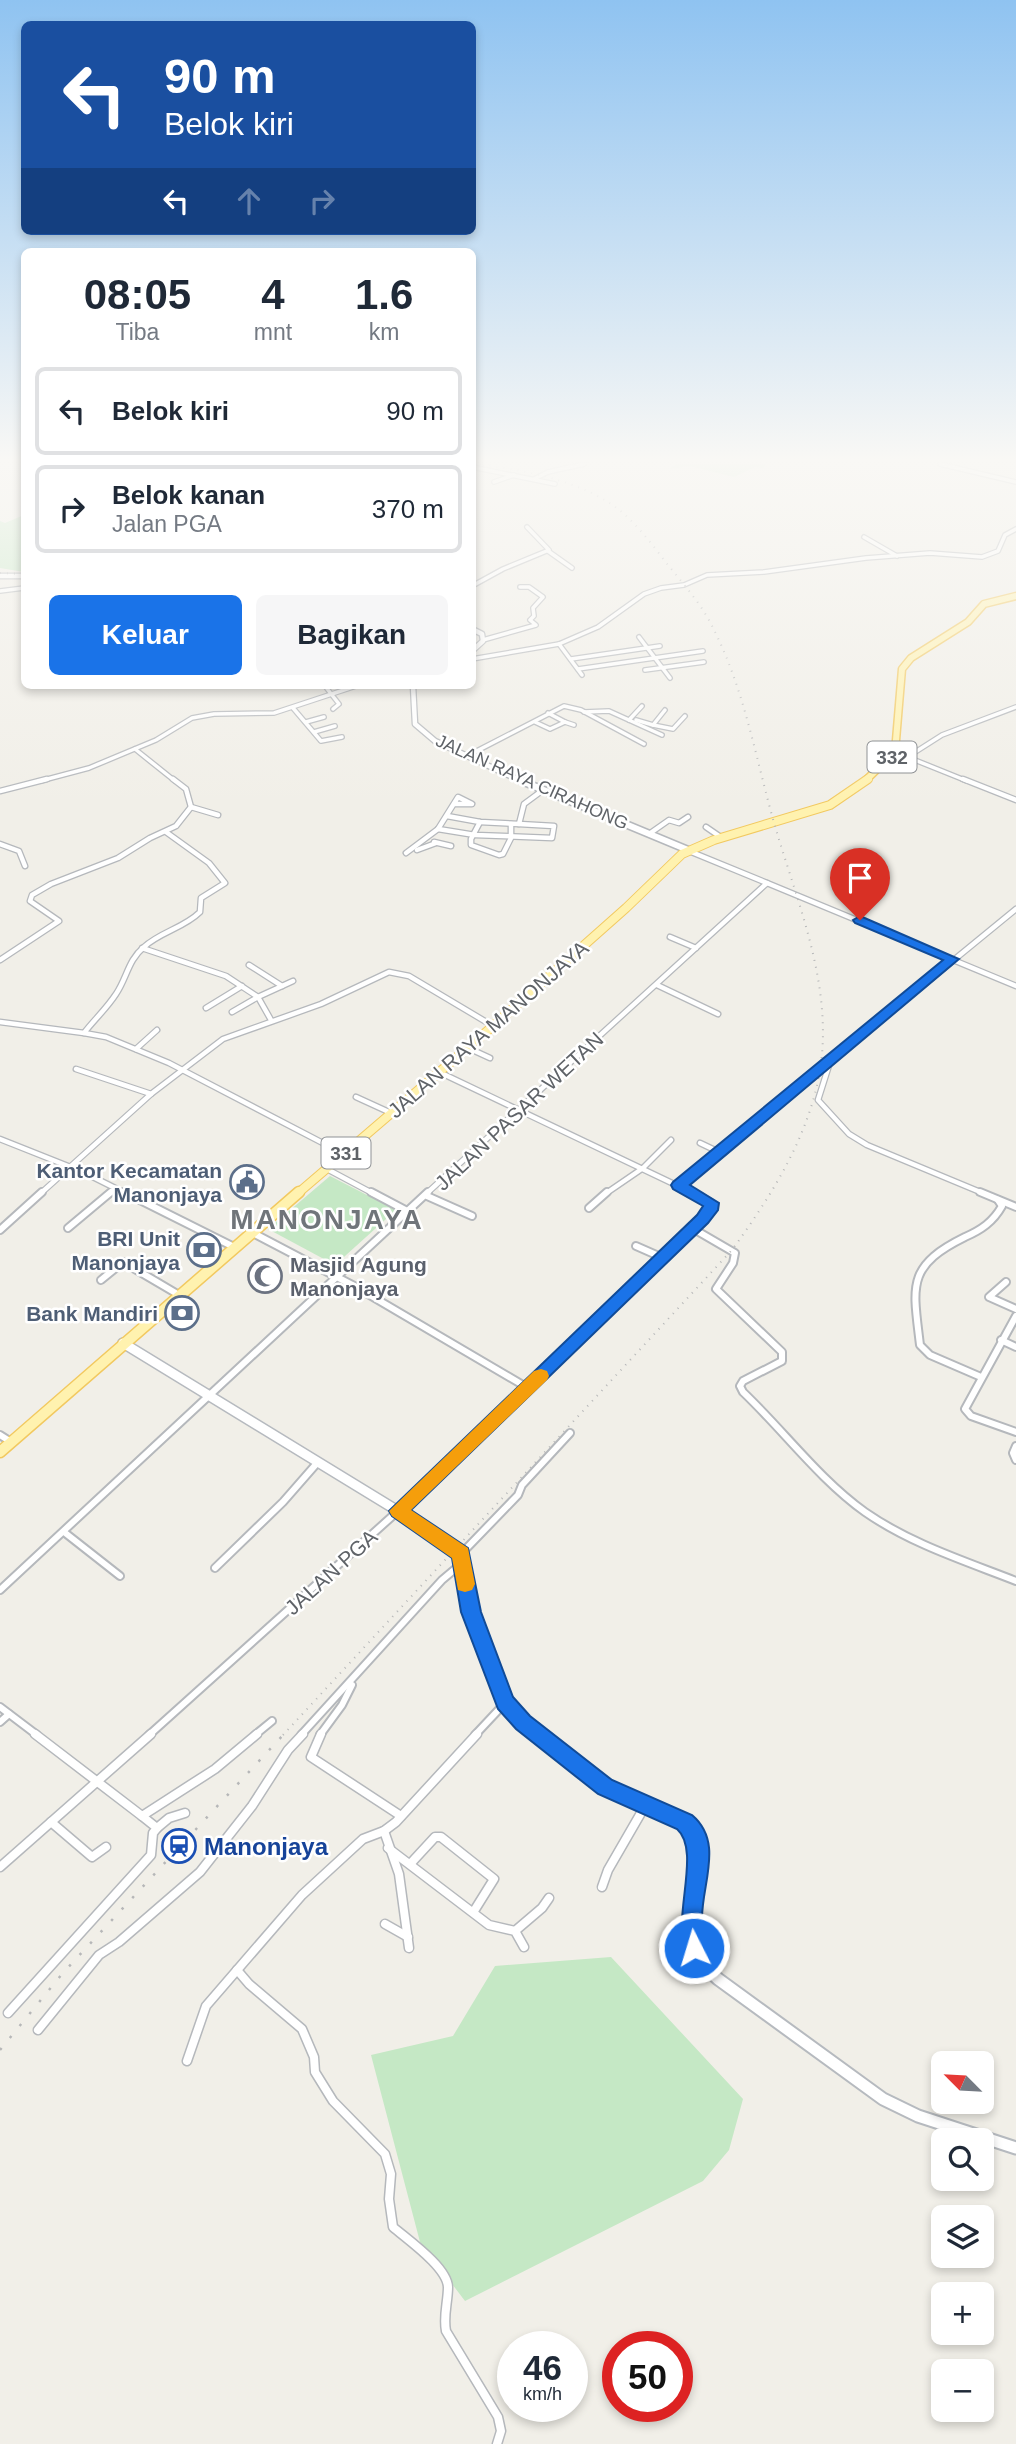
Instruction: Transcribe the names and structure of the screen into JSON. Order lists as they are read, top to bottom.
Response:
{
  "streets": {
    "main road": ["332", "JALAN RAYA MANONJAYA", "331"],
    "street": ["JALAN RAYA CIRAHONG", "JALAN PASAR WETAN", "JALAN PGA"]
  },
  "crossings": [
    ["332", "JALAN RAYA CIRAHONG"],
    ["332", "JALAN RAYA MANONJAYA"],
    ["JALAN RAYA CIRAHONG", "JALAN RAYA MANONJAYA"]
  ],
  "districts": ["MANONJAYA"],
  "places": {
    "public building": ["Kantor Kecamatan Manonjaya"],
    "bank": ["BRI Unit Manonjaya", "Bank Mandiri"],
    "mosque": ["Masjid Agung Manonjaya"],
    "station": ["Manonjaya"]
  },
  "north": "top left",
  "page": {
    "turn": ["90 m", "Belok kiri"],
    "eta": [
      "08:05",
      "Tiba",
      "4",
      "mnt",
      "1.6",
      "km"
    ],
    "list": [
      {
        "name": "Belok kiri",
        "value": "90 m"
      },
      {
        "name": "Belok kanan",
        "note": "Jalan PGA",
        "value": "370 m"
      }
    ],
    "buttons": ["Keluar", "Bagikan"],
    "map_buttons": ["+", "−"],
    "speed": "46 km/h",
    "limit": "50"
  }
}
